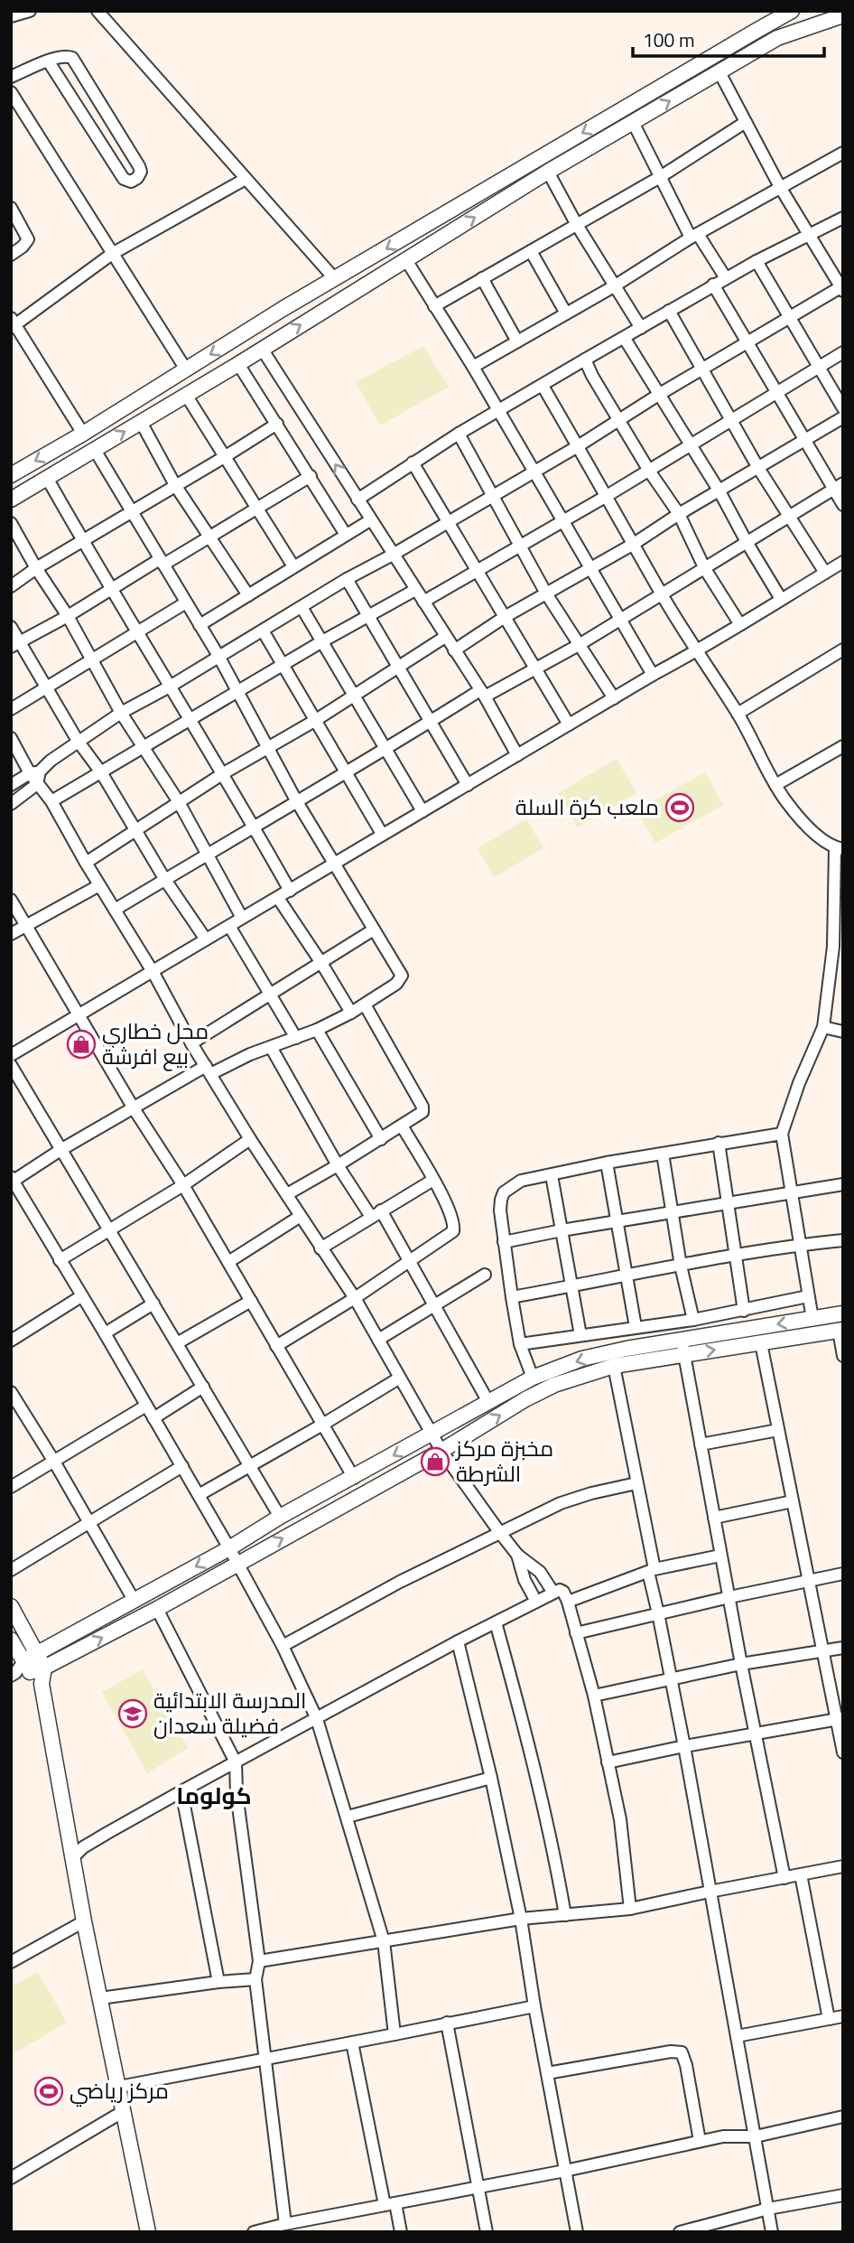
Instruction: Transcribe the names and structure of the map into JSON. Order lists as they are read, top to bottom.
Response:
{
  "districts": ["كولوما"],
  "places": {
    "sports": ["ملعب كرة السلة", "مركز رياضي"],
    "shop": ["محل خطاري بيع افرشة", "مخبزة مركز الشرطة"],
    "school or university": ["المدرسة الابتدائية فضيلة سعدان"]
  },
  "scale_bar": "100 m"
}
